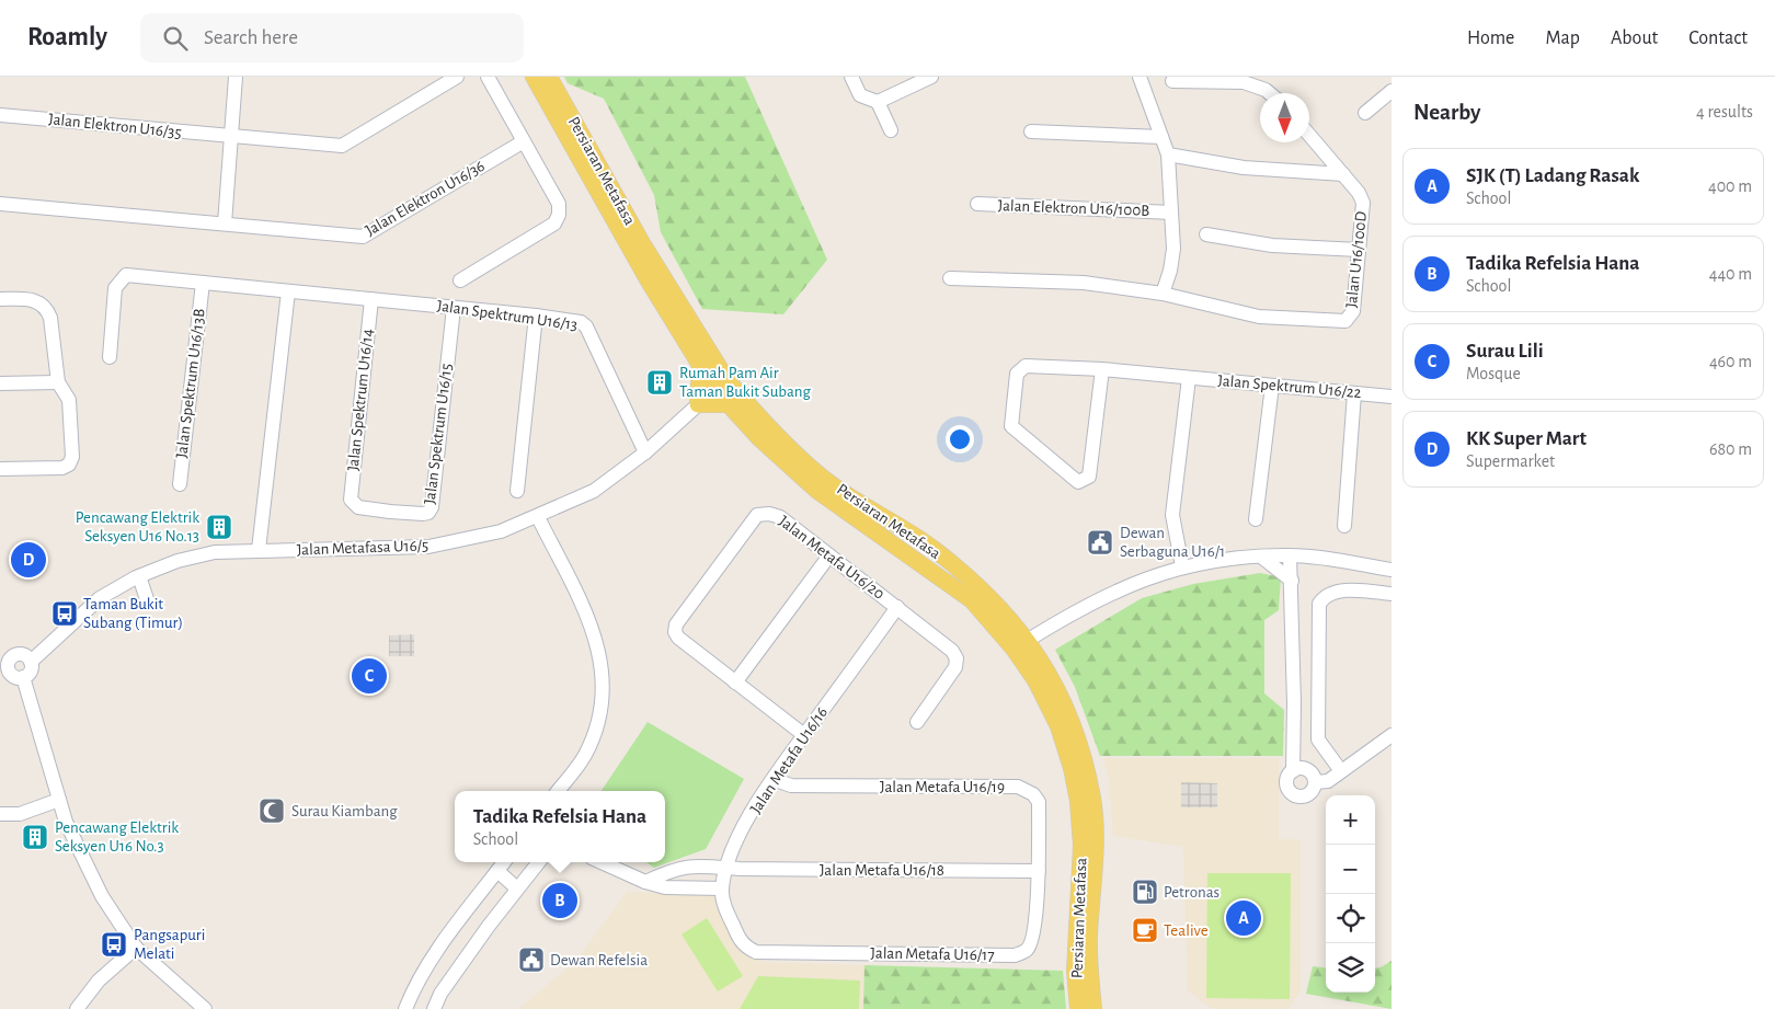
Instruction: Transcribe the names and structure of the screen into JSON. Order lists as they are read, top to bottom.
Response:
{
  "streets": {
    "main road": ["Persiaran Metafasa"],
    "street": [
      "Jalan Elektron U16/35",
      "Jalan Elektron U16/36",
      "Jalan Elektron U16/100B",
      "Jalan U16/100D",
      "Jalan Spektrum U16/13",
      "Jalan Spektrum U16/13B",
      "Jalan Spektrum U16/22",
      "Jalan Spektrum U16/14",
      "Jalan Spektrum U16/15",
      "Jalan Metafasa U16/5",
      "Jalan Metafa U16/20",
      "Jalan Metafa U16/16",
      "Jalan Metafa U16/19",
      "Jalan Metafa U16/18",
      "Jalan Metafa U16/17"
    ]
  },
  "crossings": [
    ["Persiaran Metafasa", "Jalan Metafasa U16/5"],
    ["Jalan Spektrum U16/13", "Jalan Spektrum U16/13B"],
    ["Jalan Spektrum U16/13", "Jalan Spektrum U16/14"],
    ["Jalan Spektrum U16/13", "Jalan Spektrum U16/15"],
    ["Jalan Spektrum U16/13", "Jalan Metafasa U16/5"],
    ["Jalan Spektrum U16/14", "Jalan Spektrum U16/15"],
    ["Jalan Metafa U16/20", "Jalan Metafa U16/16"],
    ["Jalan Metafa U16/16", "Jalan Metafa U16/19"],
    ["Jalan Metafa U16/16", "Jalan Metafa U16/18"],
    ["Jalan Metafa U16/16", "Jalan Metafa U16/17"],
    ["Jalan Metafa U16/19", "Jalan Metafa U16/18"],
    ["Jalan Metafa U16/19", "Jalan Metafa U16/17"],
    ["Jalan Metafa U16/18", "Jalan Metafa U16/17"]
  ],
  "places": {
    "building": ["Rumah Pam Air Taman Bukit Subang", "Pencawang Elektrik Seksyen U16 No.13", "Pencawang Elektrik Seksyen U16 No.3"],
    "public building": ["Dewan Serbaguna U16/1", "Dewan Refelsia"],
    "bus stop": ["Taman Bukit Subang (Timur)", "Pangsapuri Melati"],
    "mosque": ["Surau Kiambang"],
    "fuel station": ["Petronas"],
    "cafe": ["Tealive"]
  },
  "north": "bottom",
  "page": {
    "header": "Roamly",
    "search": "Search here",
    "nav": [
      "Home",
      "Map",
      "About",
      "Contact"
    ],
    "heading": ["Nearby", "4 results"],
    "list": [
      {
        "mark": "A",
        "name": "SJK (T) Ladang Rasak",
        "note": "School",
        "value": "400 m"
      },
      {
        "mark": "B",
        "name": "Tadika Refelsia Hana",
        "note": "School",
        "value": "440 m"
      },
      {
        "mark": "C",
        "name": "Surau Lili",
        "note": "Mosque",
        "value": "460 m"
      },
      {
        "mark": "D",
        "name": "KK Super Mart",
        "note": "Supermarket",
        "value": "680 m"
      }
    ],
    "pins": [
      "D",
      "C",
      "B",
      "A"
    ],
    "popup": ["Tadika Refelsia Hana", "School"],
    "map_buttons": ["+", "−"]
  }
}
